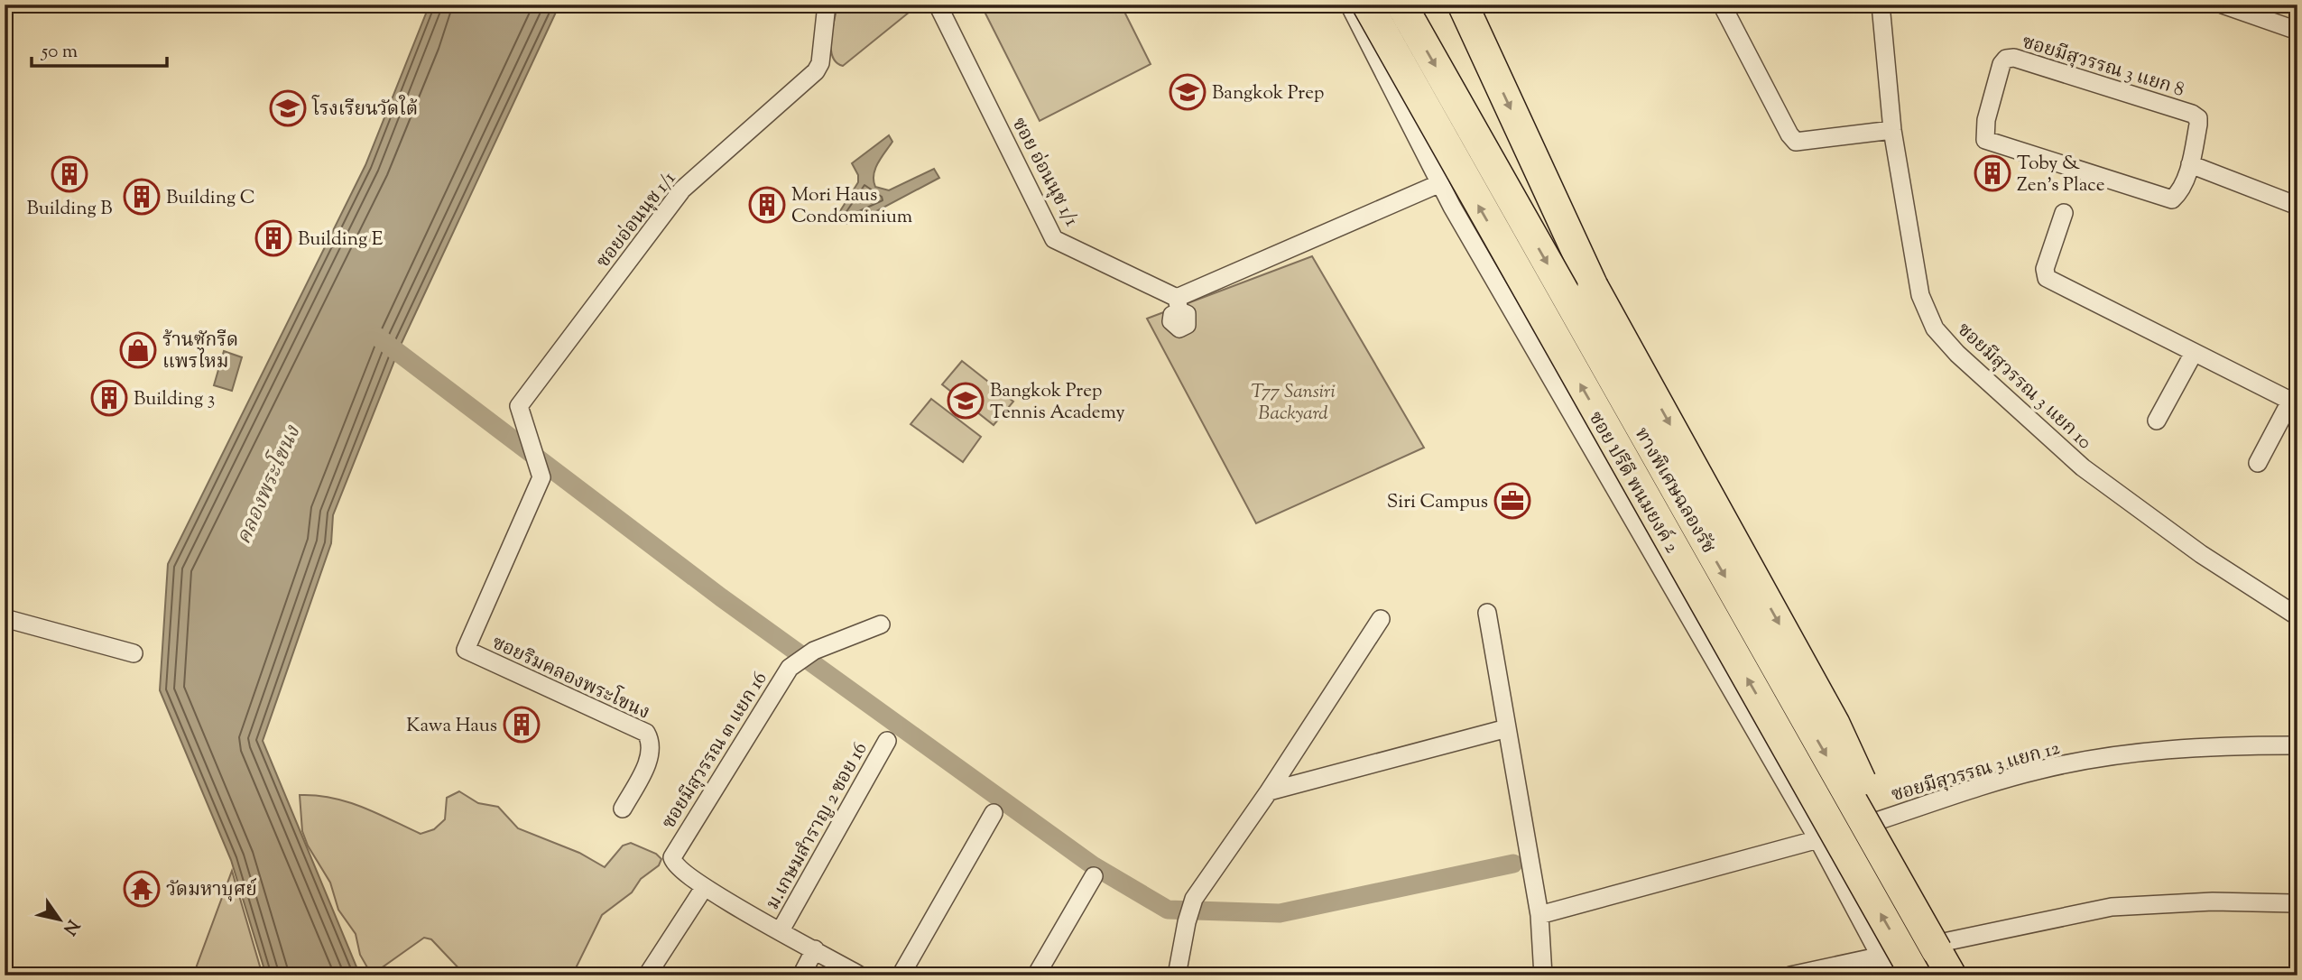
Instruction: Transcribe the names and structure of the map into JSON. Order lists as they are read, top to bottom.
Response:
{
  "streets": {
    "highway": ["ทางพิเศษฉลองรัช"],
    "street": [
      "ซอยมีสุวรรณ 3 แยก 8",
      "ซอย อ่อนนุช 1/1",
      "ซอยอ่อนนุช 1/1",
      "ซอยมีสุวรรณ 3 แยก 10",
      "ซอย ปรีดี พนมยงค์ 2",
      "ซอยริมคลองพระโขนง",
      "ซอยมีสุวรรณ ๓ แยก 16",
      "ซอยมีสุวรรณ 3 แยก 12",
      "ม.เกษมสำราญ 2 ซอย 16"
    ]
  },
  "crossings": [
    ["ซอย อ่อนนุช 1/1", "ซอย ปรีดี พนมยงค์ 2"],
    ["ซอยอ่อนนุช 1/1", "ซอยริมคลองพระโขนง"],
    ["ซอย ปรีดี พนมยงค์ 2", "ซอยมีสุวรรณ 3 แยก 12"],
    ["ซอยมีสุวรรณ ๓ แยก 16", "ม.เกษมสำราญ 2 ซอย 16"]
  ],
  "water": ["คลองพระโขนง"],
  "parks": ["T77 Sansiri Backyard"],
  "places": {
    "school or university": ["Bangkok Prep", "โรงเรียนวัดใต้", "Bangkok Prep Tennis Academy"],
    "building": [
      "Toby & Zen's Place",
      "Building B",
      "Building C",
      "Mori Haus Condominium",
      "Building E",
      "Building 3",
      "Kawa Haus"
    ],
    "shop": ["ร้านซักรีด แพรไหม"],
    "office": ["Siri Campus"],
    "temple": ["วัดมหาบุศย์"]
  },
  "scale_bar": "50 m",
  "north": "bottom right"
}
